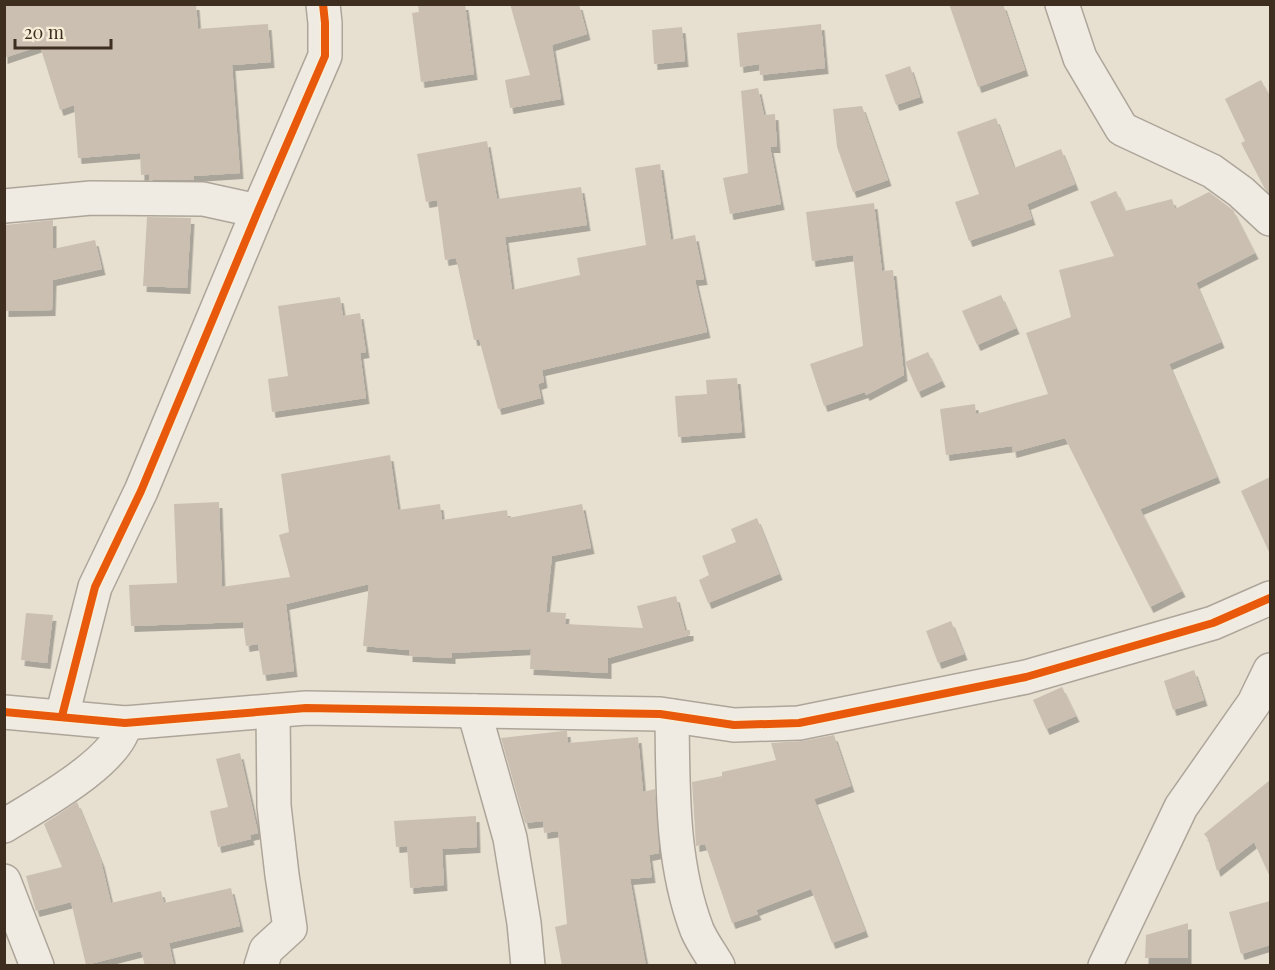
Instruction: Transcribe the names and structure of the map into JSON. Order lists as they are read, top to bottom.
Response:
{
  "scale_bar": "20 m"
}
